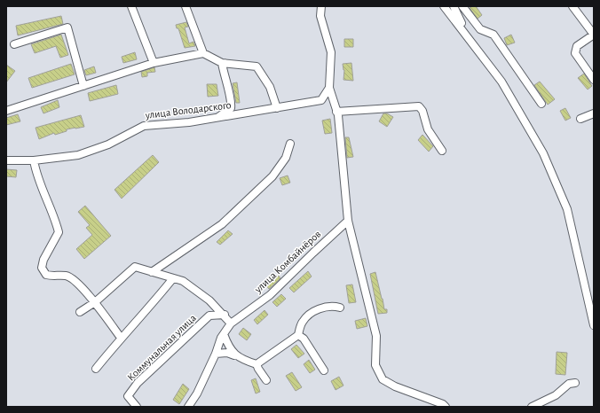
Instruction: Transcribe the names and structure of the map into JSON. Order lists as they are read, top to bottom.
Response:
{
  "streets": {
    "street": ["улица Володарского", "улица Комбайнёров", "Коммунальная улица"]
  }
}
